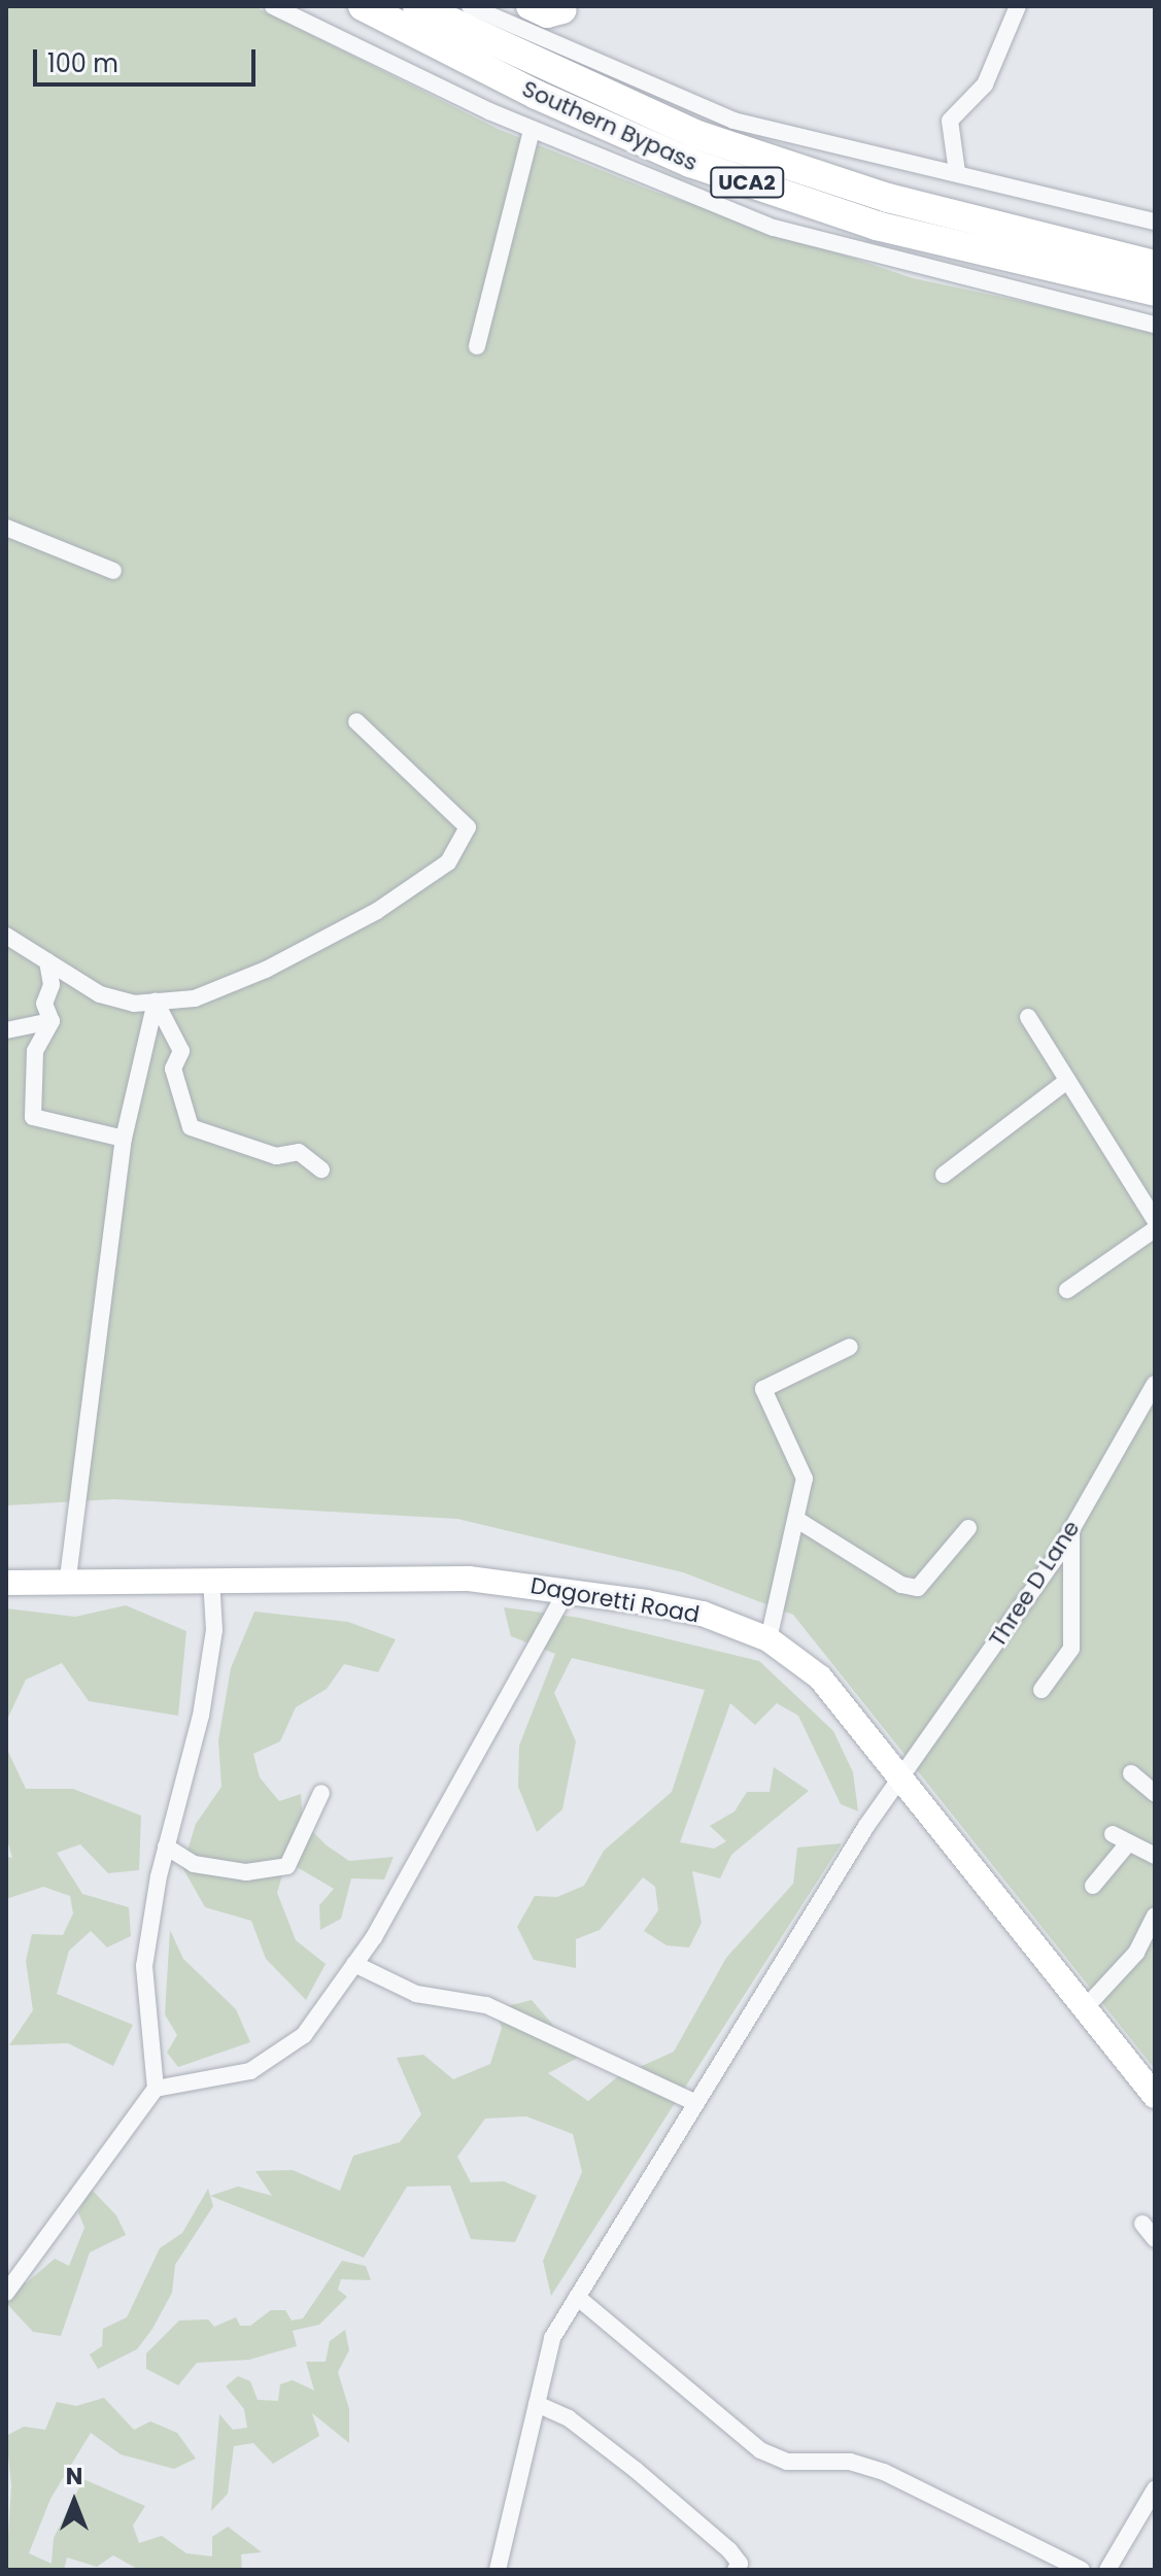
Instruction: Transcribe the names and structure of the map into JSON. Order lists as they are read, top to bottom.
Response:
{
  "streets": {
    "highway": ["Southern Bypass", "UCA2"],
    "main road": ["Dagoretti Road"],
    "street": ["Three D Lane"]
  },
  "crossings": [
    ["Three D Lane", "Dagoretti Road"]
  ],
  "scale_bar": "100 m",
  "north": "top"
}
